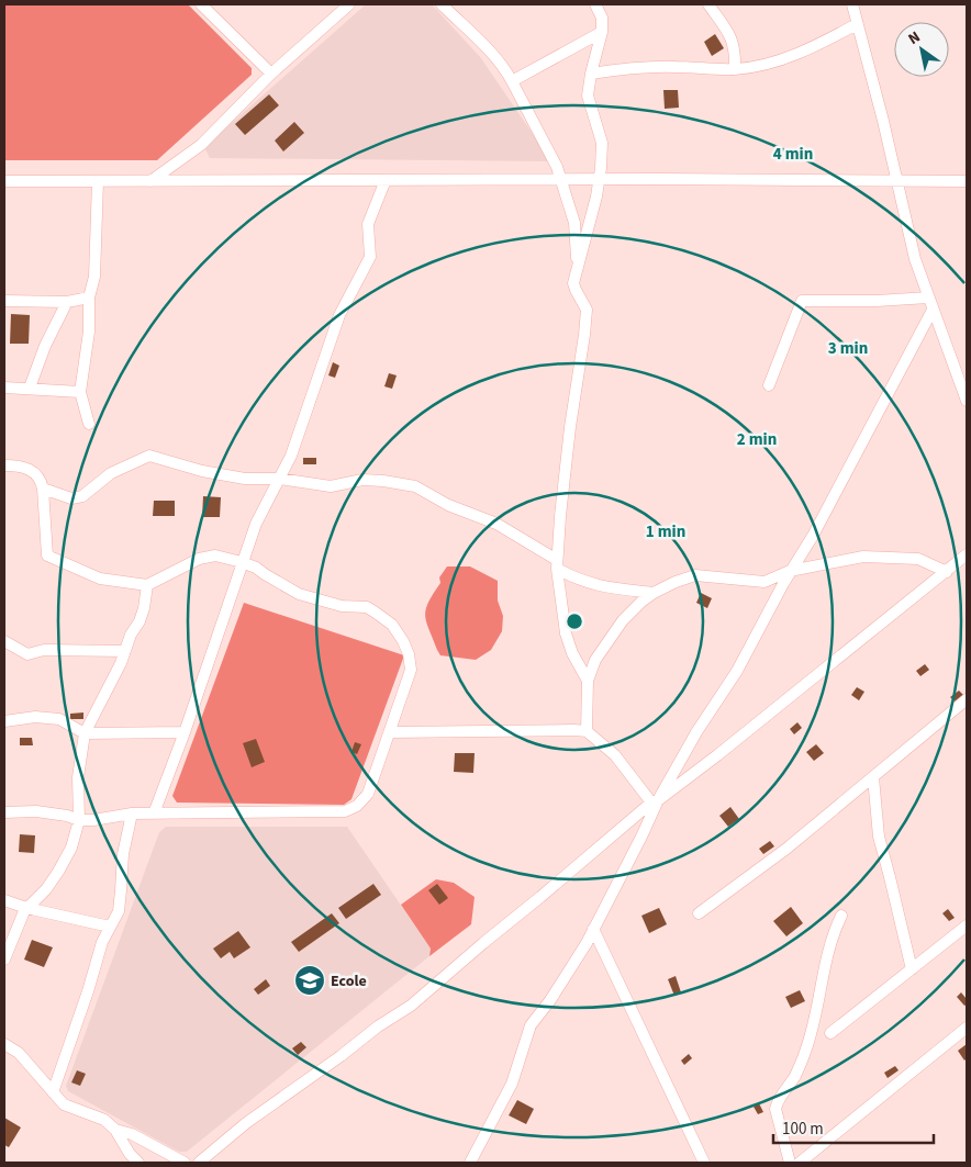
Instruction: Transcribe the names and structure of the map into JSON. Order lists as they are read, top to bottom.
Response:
{
  "places": {
    "school or university": ["Ecole"]
  },
  "scale_bar": "100 m",
  "north": "top left",
  "rings": [
    "4 min",
    "3 min",
    "2 min",
    "1 min"
  ]
}
